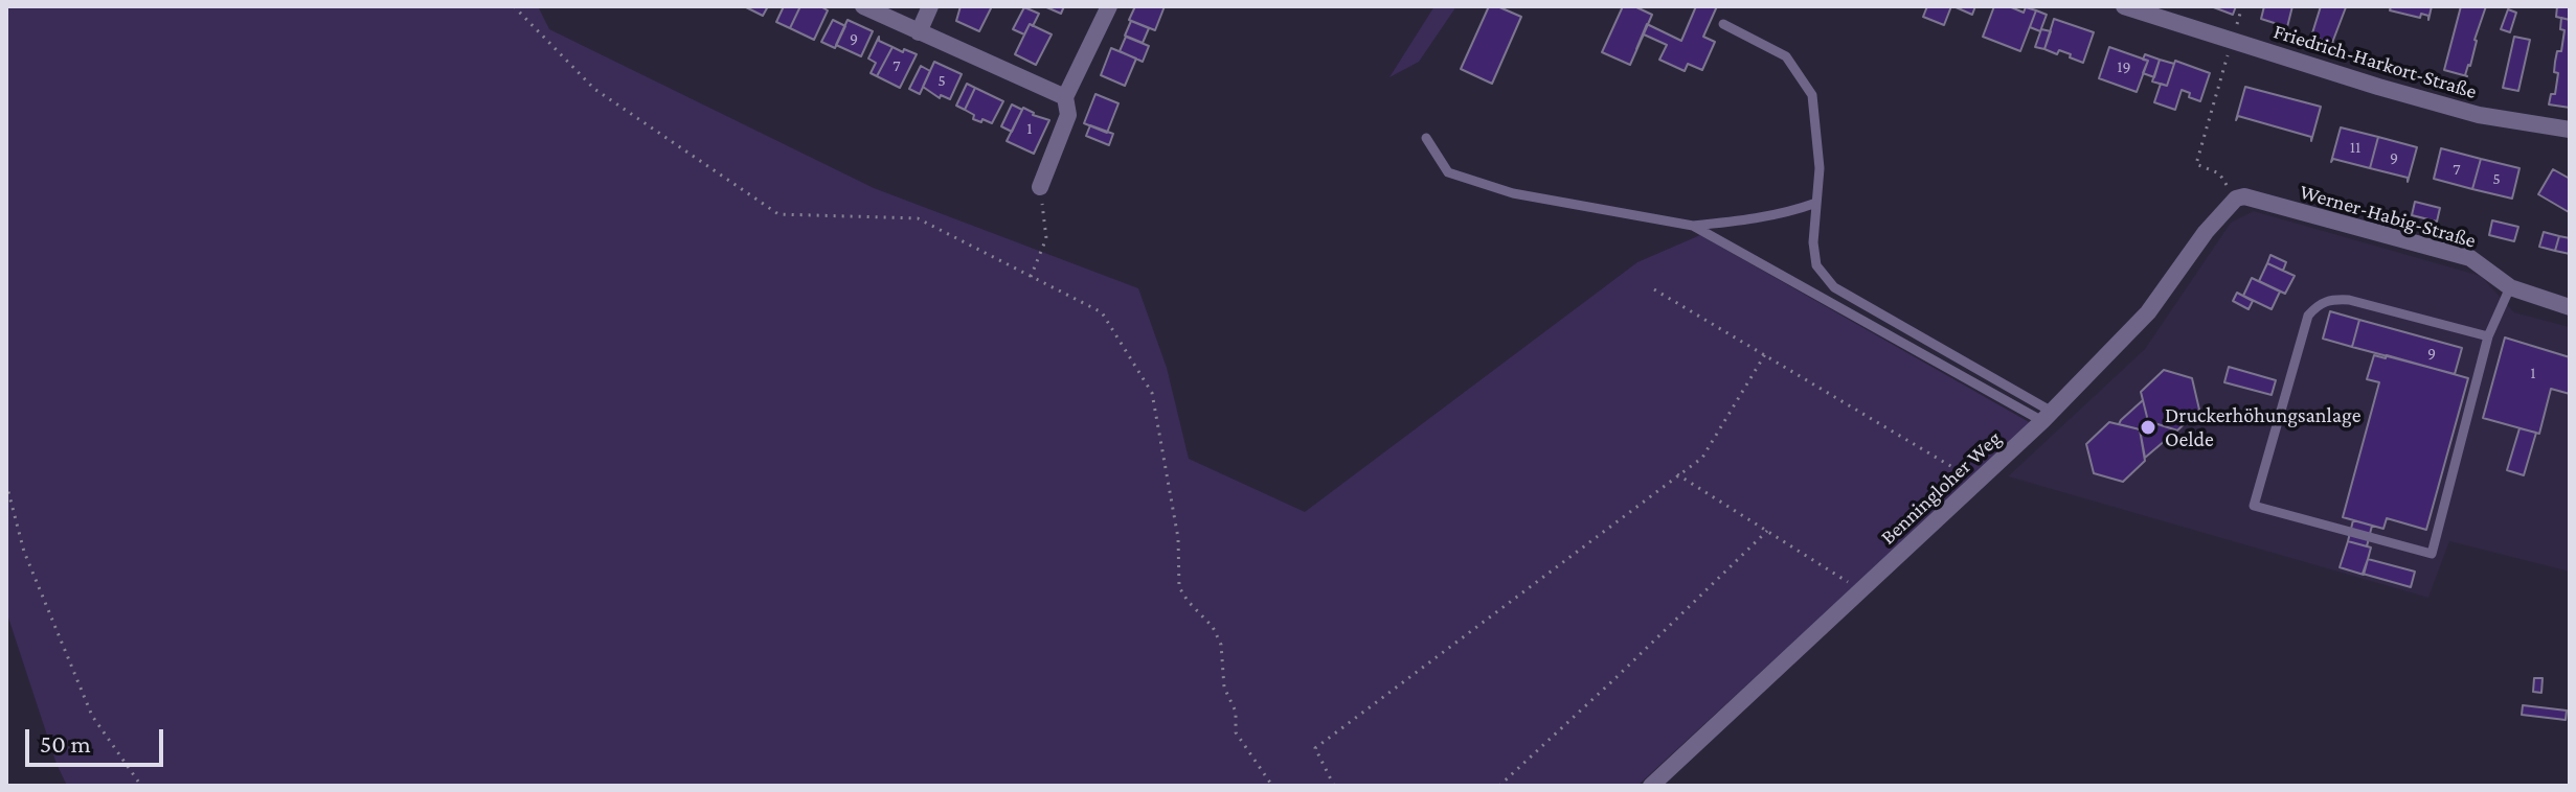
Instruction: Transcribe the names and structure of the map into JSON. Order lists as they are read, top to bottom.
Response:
{
  "streets": {
    "street": ["Friedrich-Harkort-Straße", "Werner-Habig-Straße", "Benningloher Weg"]
  },
  "crossings": [
    ["Werner-Habig-Straße", "Benningloher Weg"]
  ],
  "places": ["Druckerhöhungsanlage Oelde"],
  "house_numbers": [
    "9",
    "7",
    "19",
    "5",
    "1",
    "11",
    "9",
    "7",
    "5",
    "9",
    "1"
  ],
  "scale_bar": "50 m"
}
